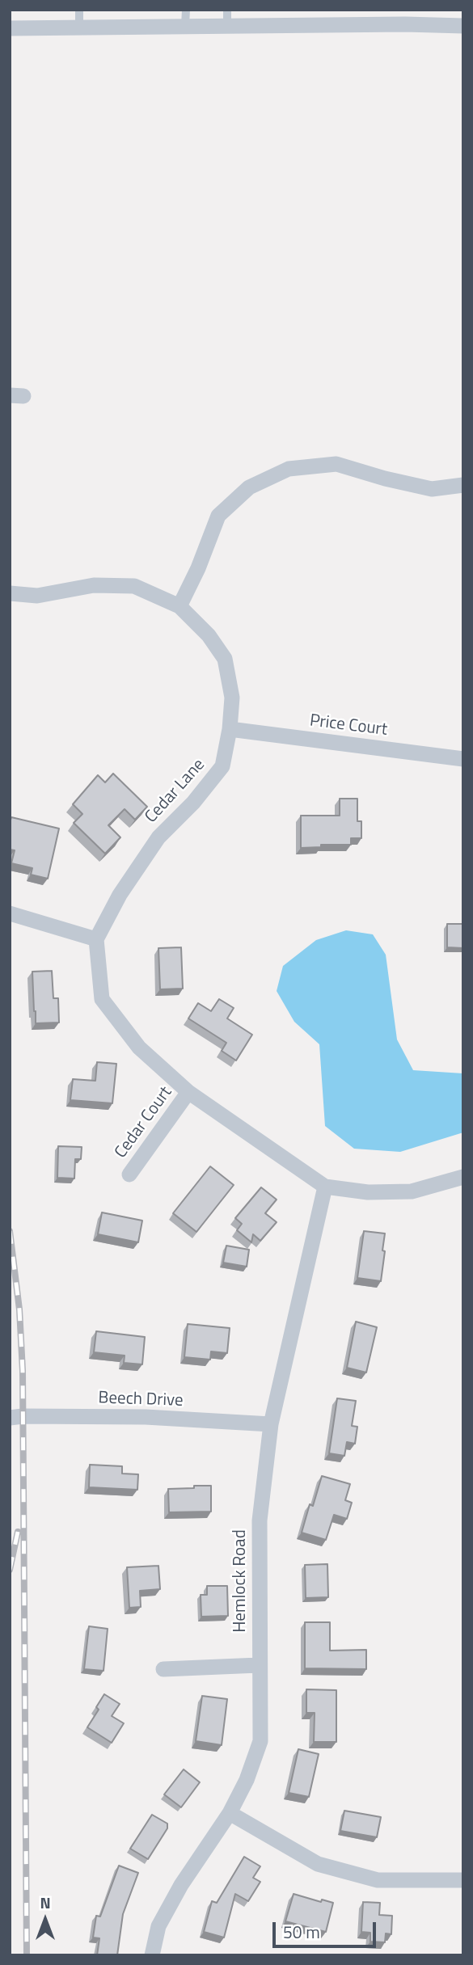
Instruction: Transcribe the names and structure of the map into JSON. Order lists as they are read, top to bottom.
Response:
{
  "streets": {
    "street": [
      "Price Court",
      "Cedar Lane",
      "Cedar Court",
      "Beech Drive",
      "Hemlock Road"
    ]
  },
  "crossings": [
    ["Price Court", "Cedar Lane"],
    ["Beech Drive", "Hemlock Road"]
  ],
  "scale_bar": "50 m",
  "north": "top"
}
